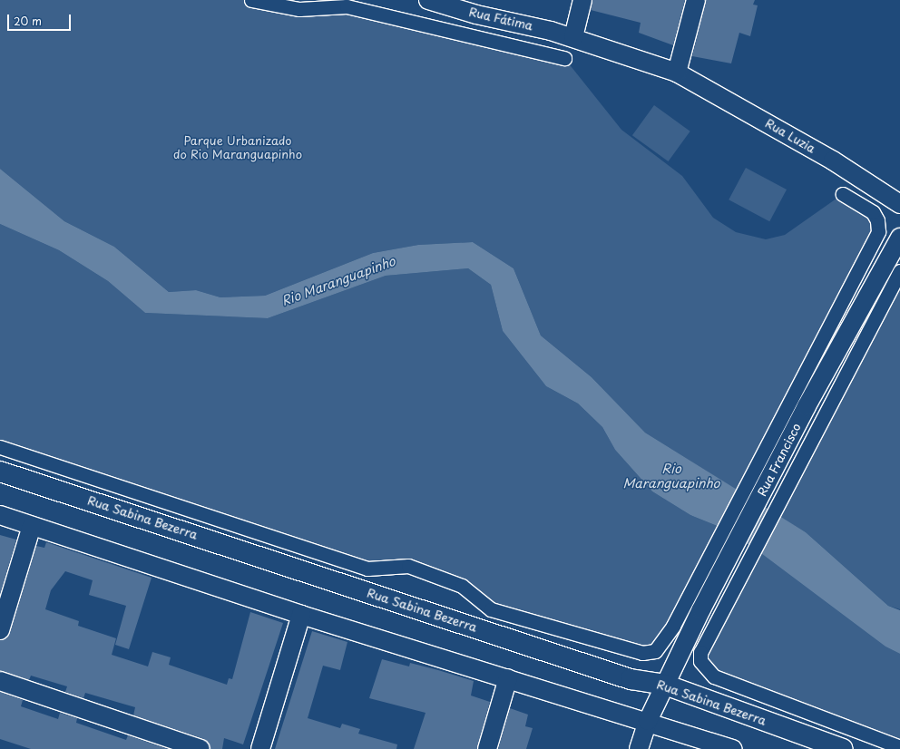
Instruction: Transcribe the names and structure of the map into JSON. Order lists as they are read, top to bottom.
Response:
{
  "streets": {
    "main road": ["Rua Sabina Bezerra"],
    "street": ["Rua Fátima", "Rua Luzia", "Rua Francisco"]
  },
  "crossings": [
    ["Rua Fátima", "Rua Luzia"],
    ["Rua Francisco", "Rua Sabina Bezerra"]
  ],
  "water": ["Rio Maranguapinho"],
  "parks": ["Parque Urbanizado do Rio Maranguapinho"],
  "scale_bar": "20 m"
}
